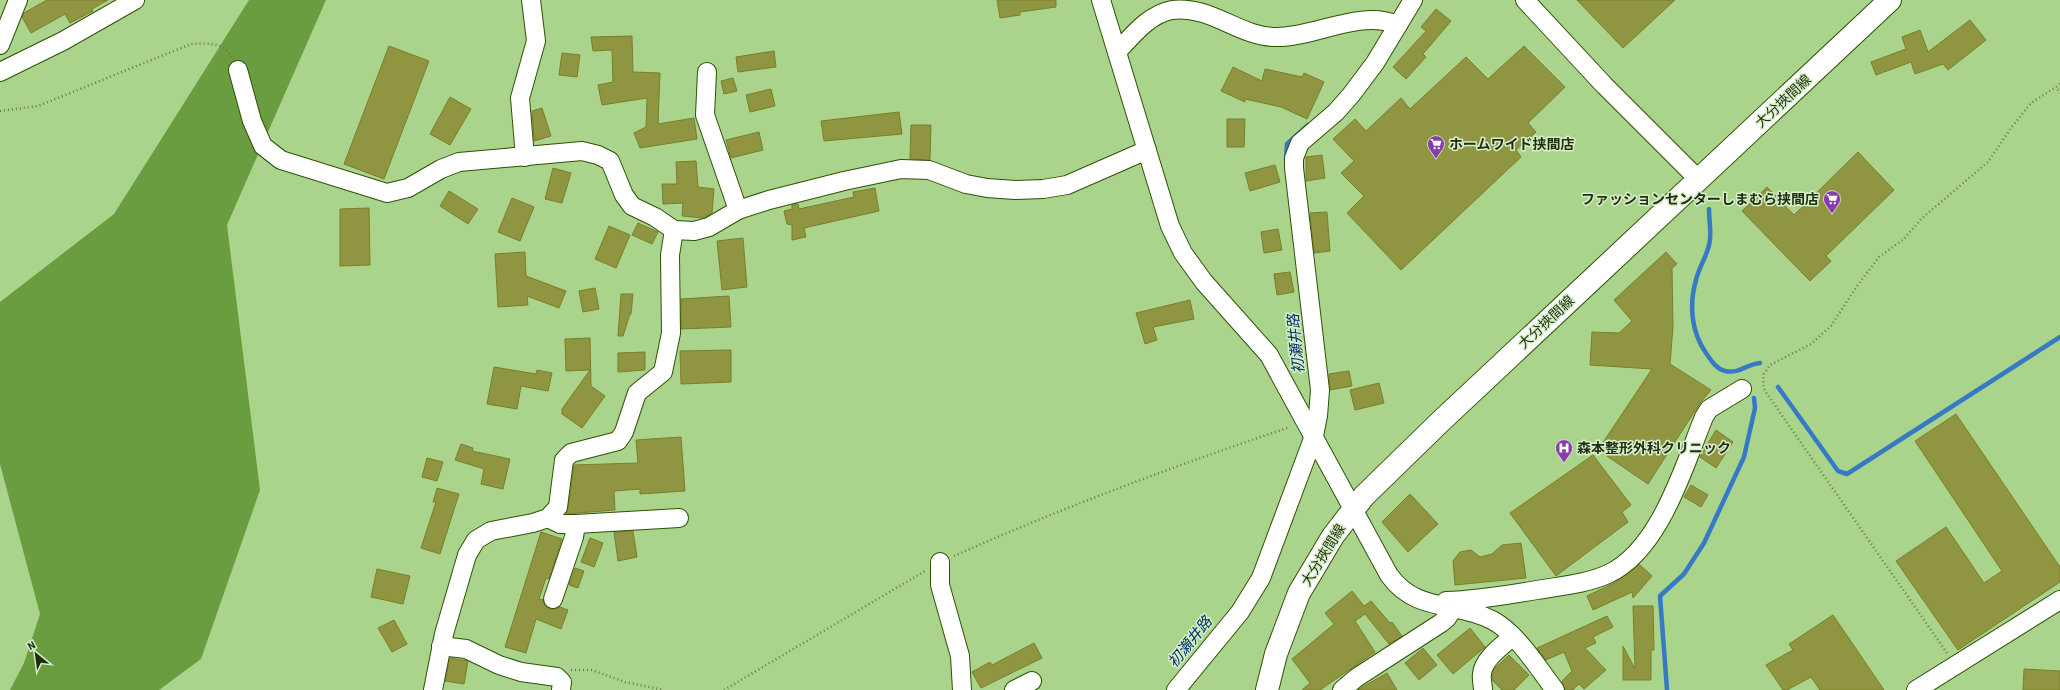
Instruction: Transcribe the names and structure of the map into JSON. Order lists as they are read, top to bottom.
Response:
{
  "streets": {
    "main road": ["大分挾間線"]
  },
  "water": ["初瀬井路"],
  "places": {
    "supermarket": ["ホームワイド挟間店", "ファッションセンターしまむら挟間店"],
    "hospital": ["森本整形外科クリニック"]
  },
  "north": "top left"
}
